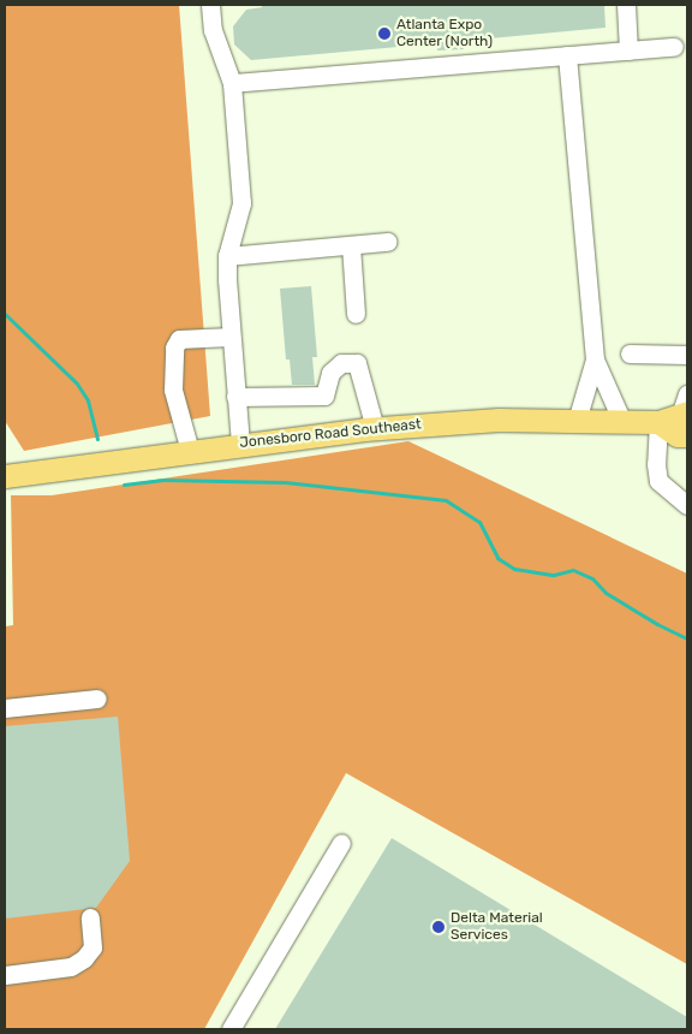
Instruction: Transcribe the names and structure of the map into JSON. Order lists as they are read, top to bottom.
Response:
{
  "streets": {
    "main road": ["Jonesboro Road Southeast"]
  },
  "places": ["Atlanta Expo Center (North)", "Delta Material Services"]
}
